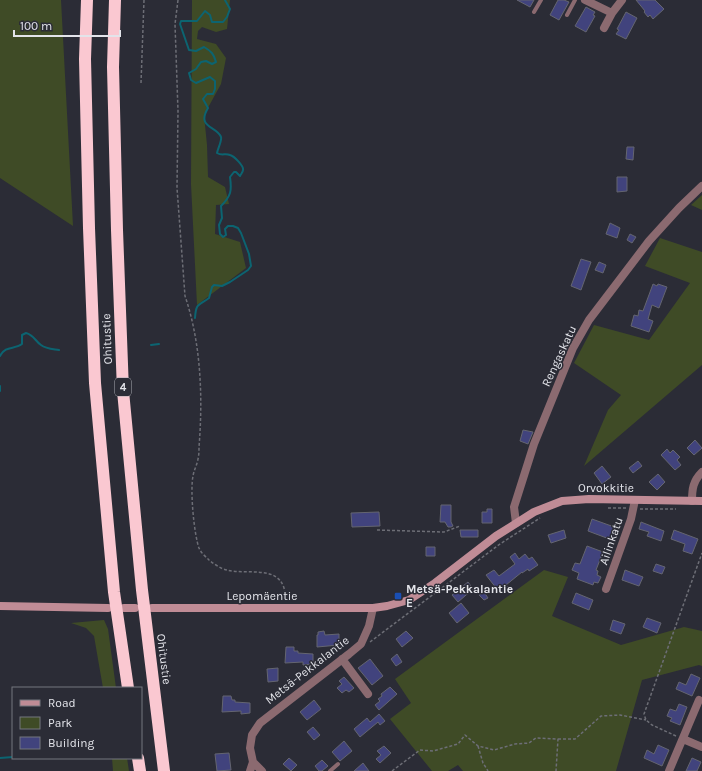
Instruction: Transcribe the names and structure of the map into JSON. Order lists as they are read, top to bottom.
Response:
{
  "streets": {
    "highway": ["Ohitustie", "4"],
    "street": [
      "Rengaskatu",
      "Orvokkitie",
      "Ailinkatu",
      "Lepomäentie",
      "Metsä-Pekkalantie"
    ]
  },
  "crossings": [
    ["Rengaskatu", "Orvokkitie"],
    ["Orvokkitie", "Ailinkatu"],
    ["Lepomäentie", "Metsä-Pekkalantie"]
  ],
  "places": {
    "transit": ["Metsä-Pekkalantie E"]
  },
  "legend": ["Road", "Park", "Building"],
  "scale_bar": "100 m"
}
